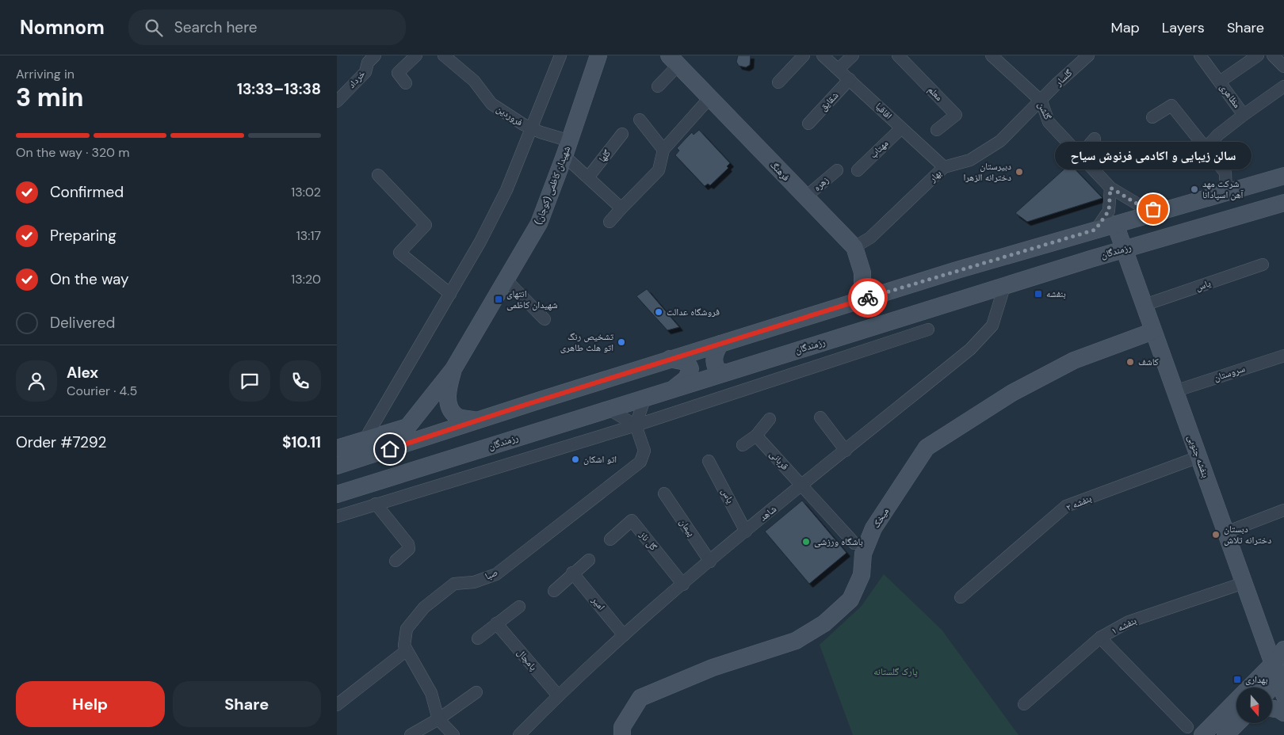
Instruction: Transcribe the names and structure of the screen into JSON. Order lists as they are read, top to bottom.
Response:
{
  "streets": {
    "main road": [
      "فرهنگ",
      "شهیدان کاظمی (کوجان)",
      "رزمندگان",
      "بنفشه جنوبی",
      "میخک"
    ],
    "street": [
      "گلسار",
      "خرداد",
      "معلم",
      "مظاهری",
      "شقایق",
      "اقاقیا",
      "گلشن",
      "فروردین",
      "مهتاب",
      "گلها",
      "بهار",
      "زهره",
      "یاس",
      "سروستان",
      "قربانی",
      "بنفشه ۲",
      "شاهد",
      "پیمان",
      "گل ناز",
      "صبا",
      "امیر",
      "بنفشه ۱",
      "پامچال"
    ]
  },
  "crossings": [
    ["گلسار", "گلشن"],
    ["گلسار", "بهار"],
    ["شقایق", "اقاقیا"],
    ["اقاقیا", "مهتاب"],
    ["اقاقیا", "بهار"],
    ["گلشن", "بهار"],
    ["فروردین", "شهیدان کاظمی (کوجان)"],
    ["فرهنگ", "بهار"],
    ["فرهنگ", "زهره"],
    ["رزمندگان", "بنفشه جنوبی"],
    ["رزمندگان", "شاهد"],
    ["یاس", "بنفشه جنوبی"],
    ["یاس", "شاهد"],
    ["سروستان", "بنفشه جنوبی"],
    ["بنفشه جنوبی", "بنفشه ۲"],
    ["بنفشه جنوبی", "میخک"],
    ["بنفشه جنوبی", "بنفشه ۱"],
    ["قربانی", "شاهد"],
    ["شاهد", "پیمان"],
    ["شاهد", "گل ناز"],
    ["شاهد", "امیر"],
    ["شاهد", "پامچال"]
  ],
  "parks": ["پارک گلستانه"],
  "places": {
    "other": [
      "دبيرستان دخترانه الزهرا",
      "شرکت مهد آهن اسپادانا",
      "سالن زیبایی و اکادمی فرنوش سیاح",
      "فروشگاه عدالت",
      "تشخیص رنگ اتو هلث طاهری",
      "کاشف",
      "اتو اشکان",
      "دبستان دخترانه تلاش",
      "باشگاه ورزشی"
    ],
    "transit": ["بنفشه", "انتهای شهیدان کاظمی", "بهداری"]
  },
  "north": "bottom",
  "page": {
    "header": "Nomnom",
    "search": "Search here",
    "nav": ["Map", "Layers", "Share"],
    "heading": ["3 min", "Arriving in", "13:33–13:38"],
    "panel": [
      "Alex",
      "Courier · 4.5",
      "Order #7292",
      "$10.11"
    ],
    "bar": "On the way · 320 m",
    "bubble": "سالن زیبایی و اکادمی فرنوش سیاح",
    "list": [
      ["Confirmed", "13:02"],
      ["Preparing", "13:17"],
      ["On the way", "13:20"],
      "Delivered"
    ],
    "buttons": ["Help", "Share"]
  }
}
